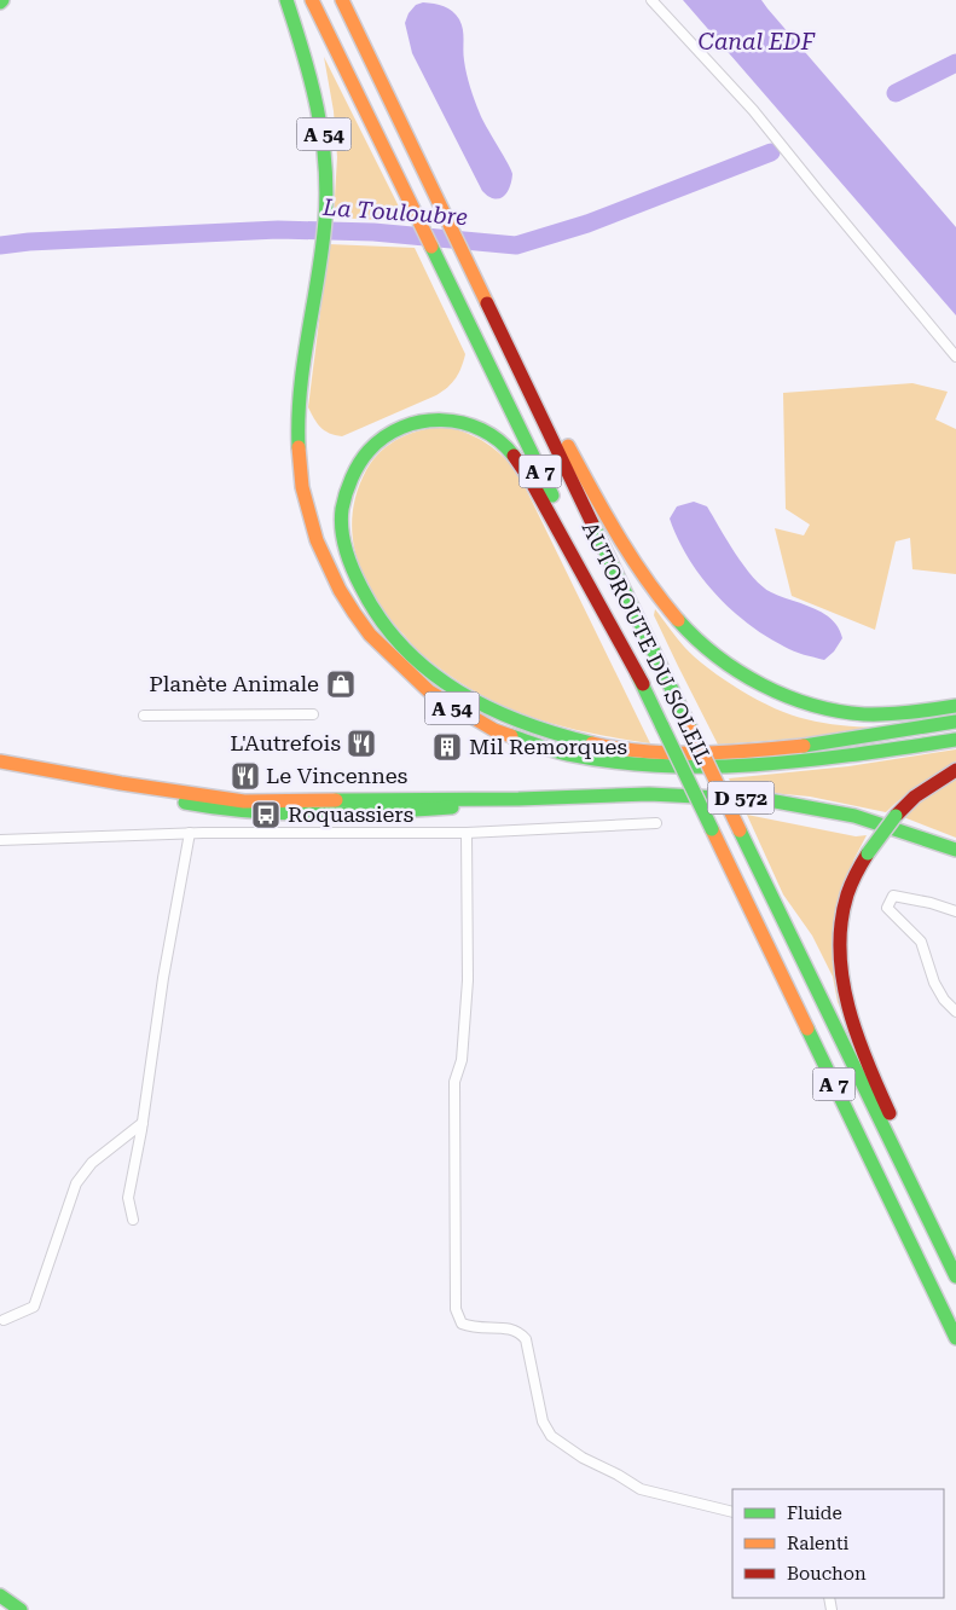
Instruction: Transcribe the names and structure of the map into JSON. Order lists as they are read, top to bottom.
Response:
{
  "streets": {
    "main road": [
      "A 54",
      "A 7",
      "AUTOROUTE DU SOLEIL",
      "D 572"
    ]
  },
  "crossings": [
    ["A 54", "AUTOROUTE DU SOLEIL"]
  ],
  "water": ["Canal EDF", "La Touloubre"],
  "places": {
    "shop": ["Planète Animale"],
    "restaurant": ["L'Autrefois", "Le Vincennes"],
    "building": ["Mil Remorques"],
    "bus stop": ["Roquassiers"]
  },
  "legend": ["Fluide", "Ralenti", "Bouchon"]
}
